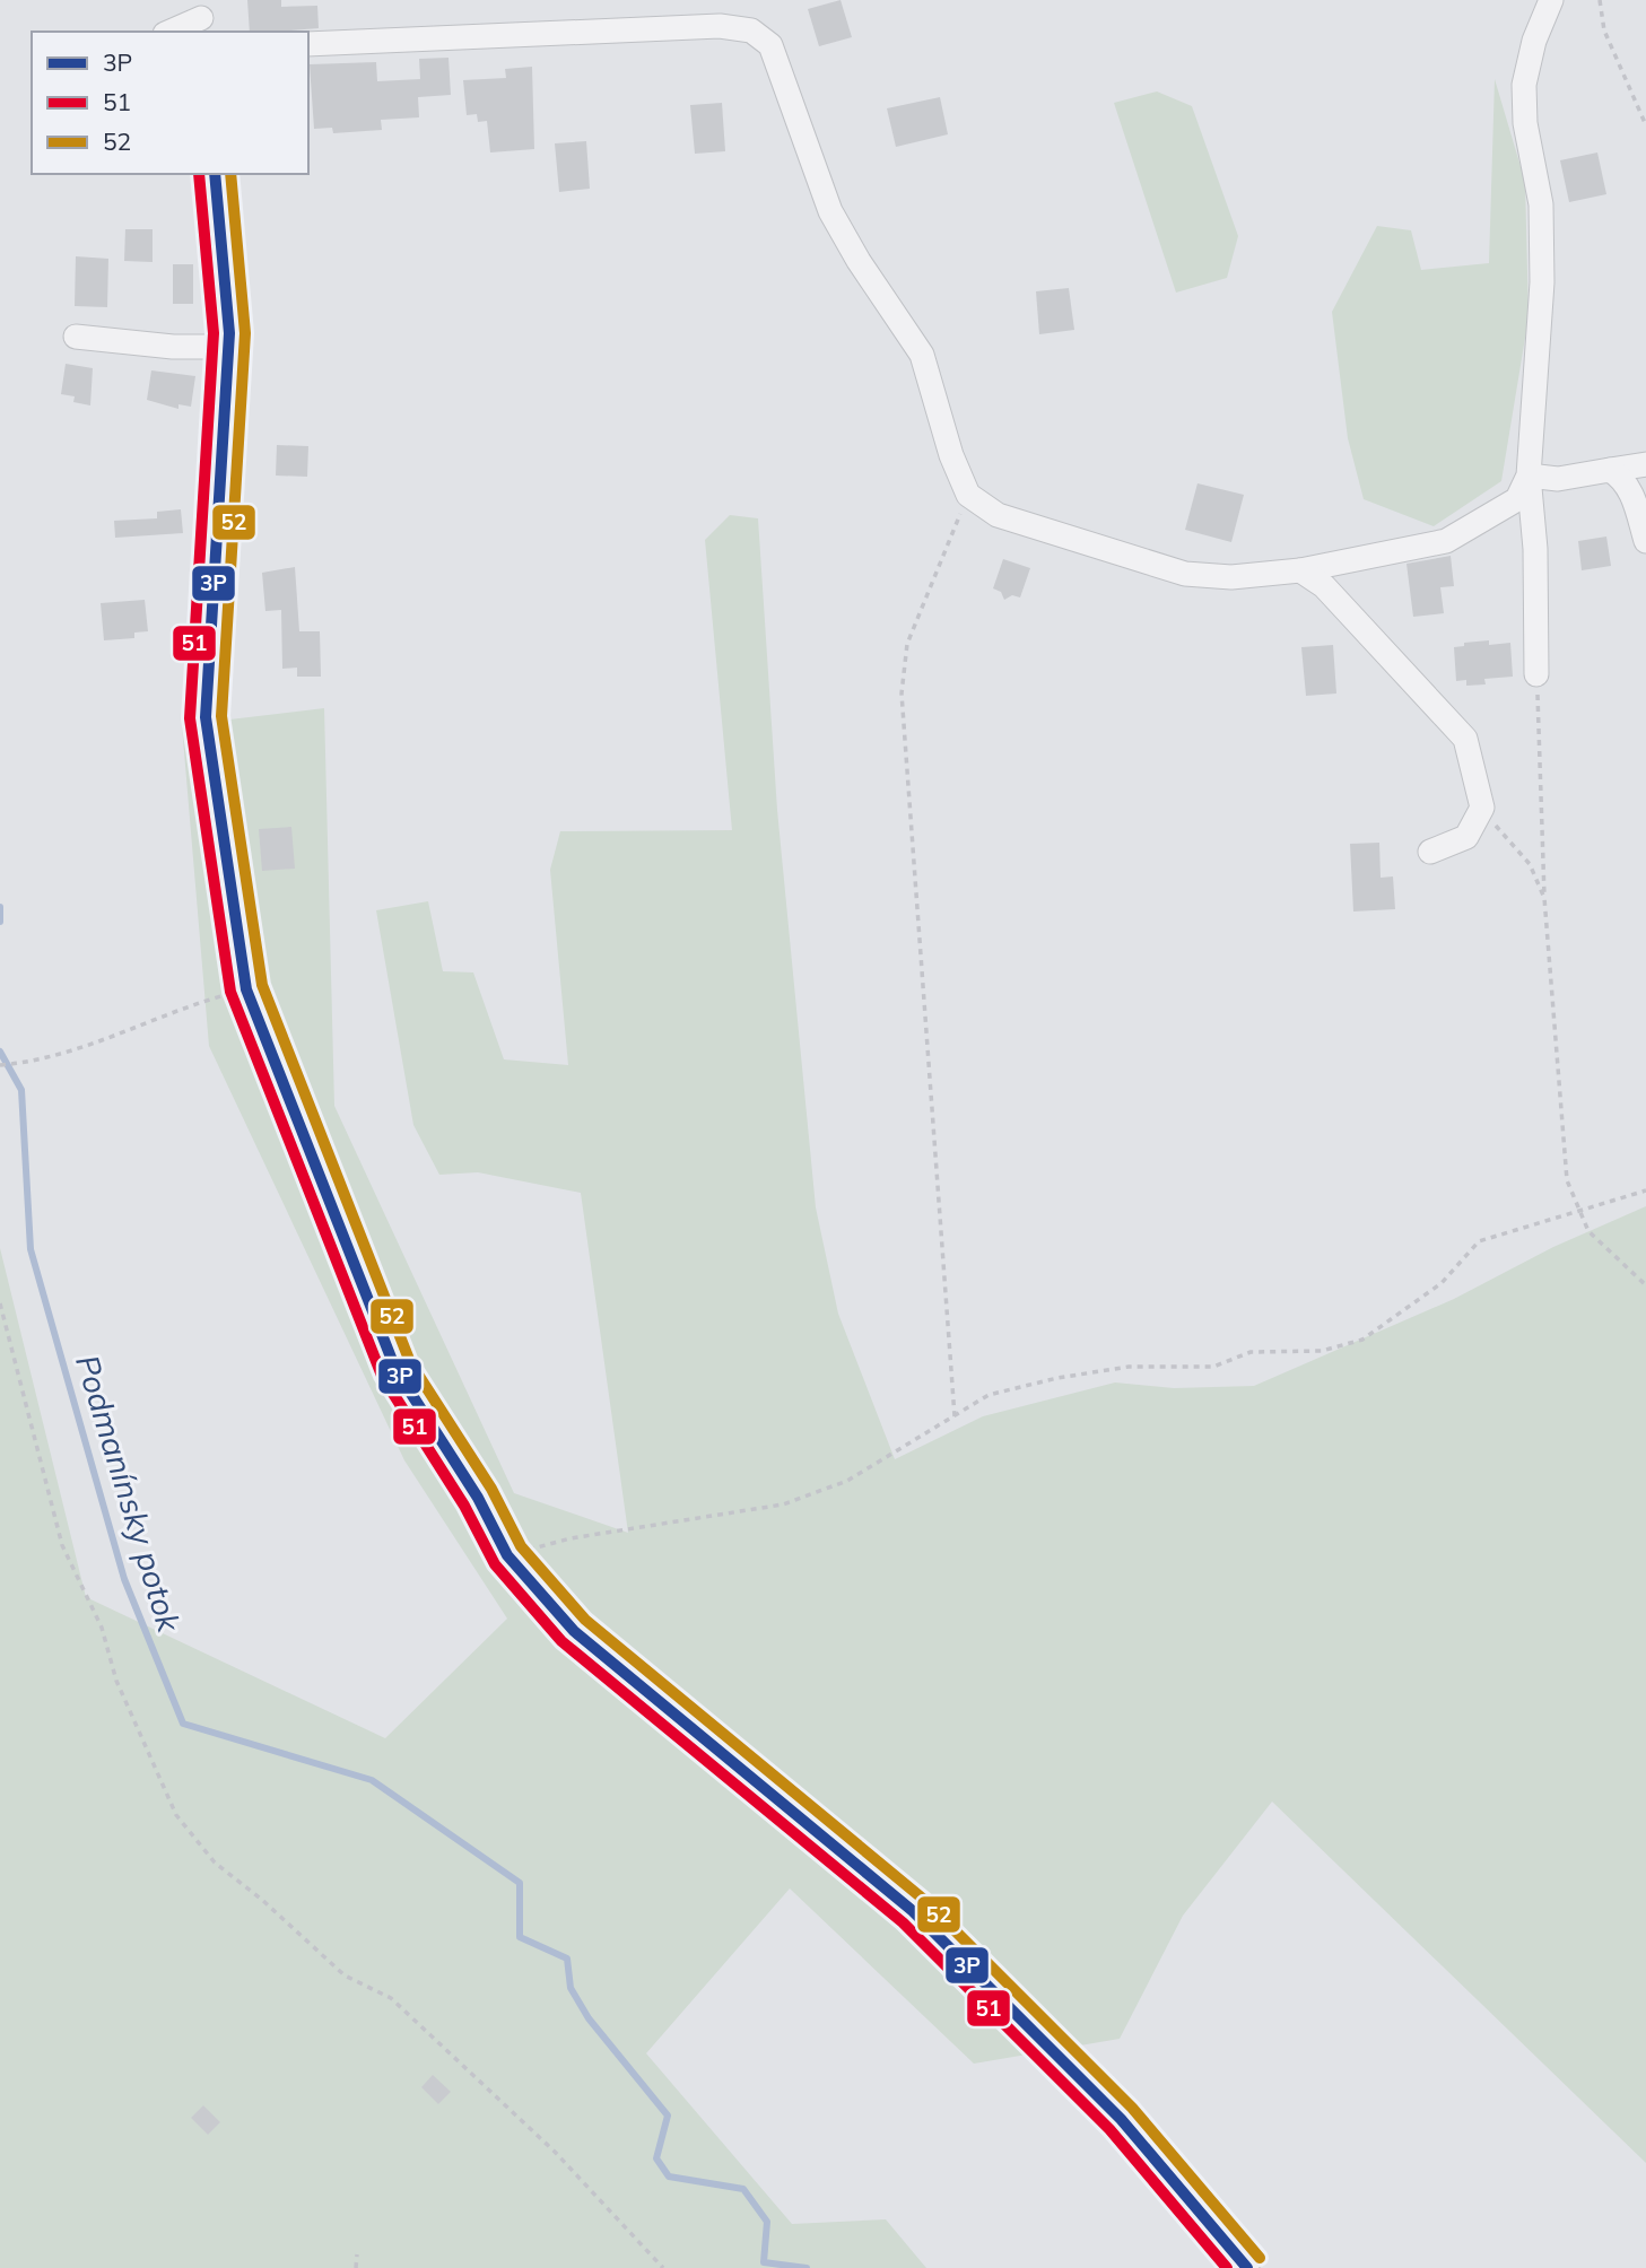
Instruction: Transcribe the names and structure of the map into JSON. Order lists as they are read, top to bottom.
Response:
{
  "water": ["Podmanínsky potok"],
  "lines": ["transit line 3P", "transit line 51", "transit line 52"],
  "legend": ["3P", "51", "52"]
}
